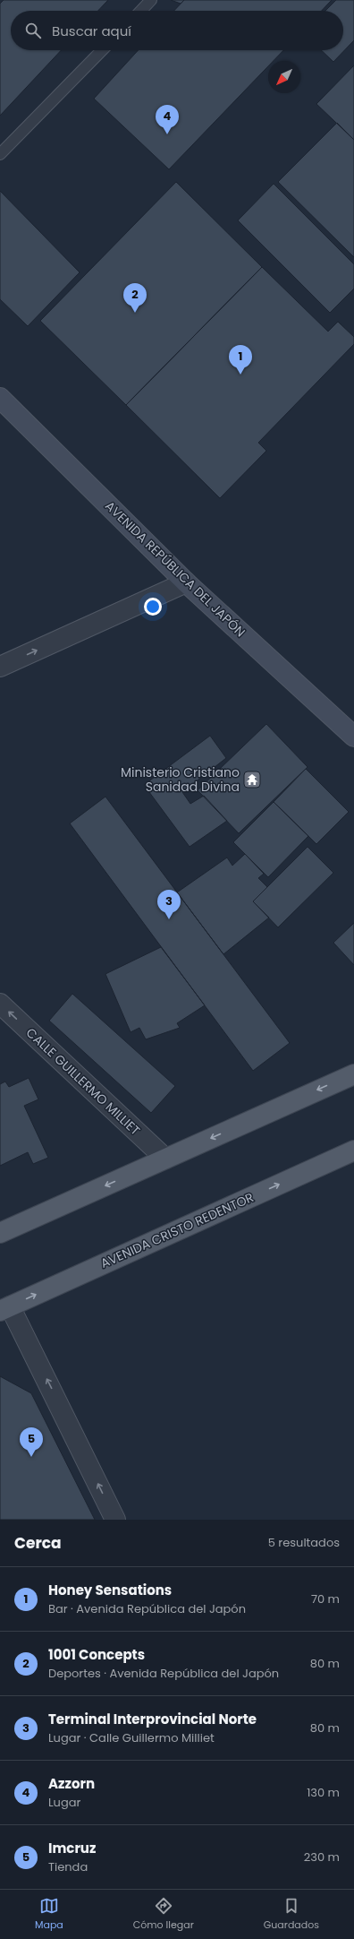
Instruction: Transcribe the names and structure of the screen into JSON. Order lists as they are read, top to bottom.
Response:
{
  "streets": {
    "main road": ["AVENIDA CRISTO REDENTOR"],
    "street": ["AVENIDA REPÚBLICA DEL JAPÓN", "CALLE GUILLERMO MILLIET"]
  },
  "one_way": ["CALLE GUILLERMO MILLIET"],
  "places": {
    "temple": ["Ministerio Cristiano Sanidad Divina"]
  },
  "north": "bottom left",
  "page": {
    "search": "Buscar aquí",
    "pins": [
      "4",
      "2",
      "1",
      "3",
      "5"
    ],
    "heading": ["Cerca", "5 resultados"],
    "list": [
      {
        "mark": "1",
        "name": "Honey Sensations",
        "note": "Bar · Avenida República del Japón",
        "value": "70 m"
      },
      {
        "mark": "2",
        "name": "1001 Concepts",
        "note": "Deportes · Avenida República del Japón",
        "value": "80 m"
      },
      {
        "mark": "3",
        "name": "Terminal Interprovincial Norte",
        "note": "Lugar · Calle Guillermo Milliet",
        "value": "80 m"
      },
      {
        "mark": "4",
        "name": "Azzorn",
        "note": "Lugar",
        "value": "130 m"
      },
      {
        "mark": "5",
        "name": "Imcruz",
        "note": "Tienda",
        "value": "230 m"
      }
    ],
    "nav": ["Mapa", "Cómo llegar", "Guardados"]
  }
}
